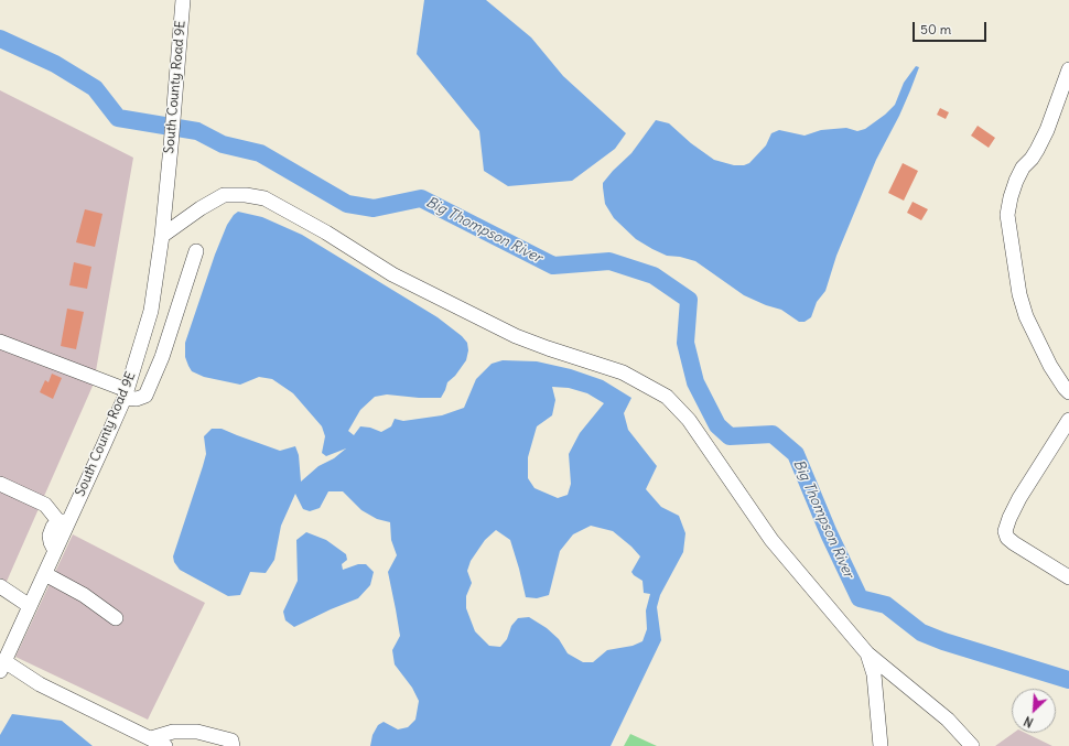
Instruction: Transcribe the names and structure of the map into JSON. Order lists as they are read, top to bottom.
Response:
{
  "streets": {
    "street": ["South County Road 9E"]
  },
  "water": ["Big Thompson River"],
  "scale_bar": "50 m",
  "north": "bottom left"
}
